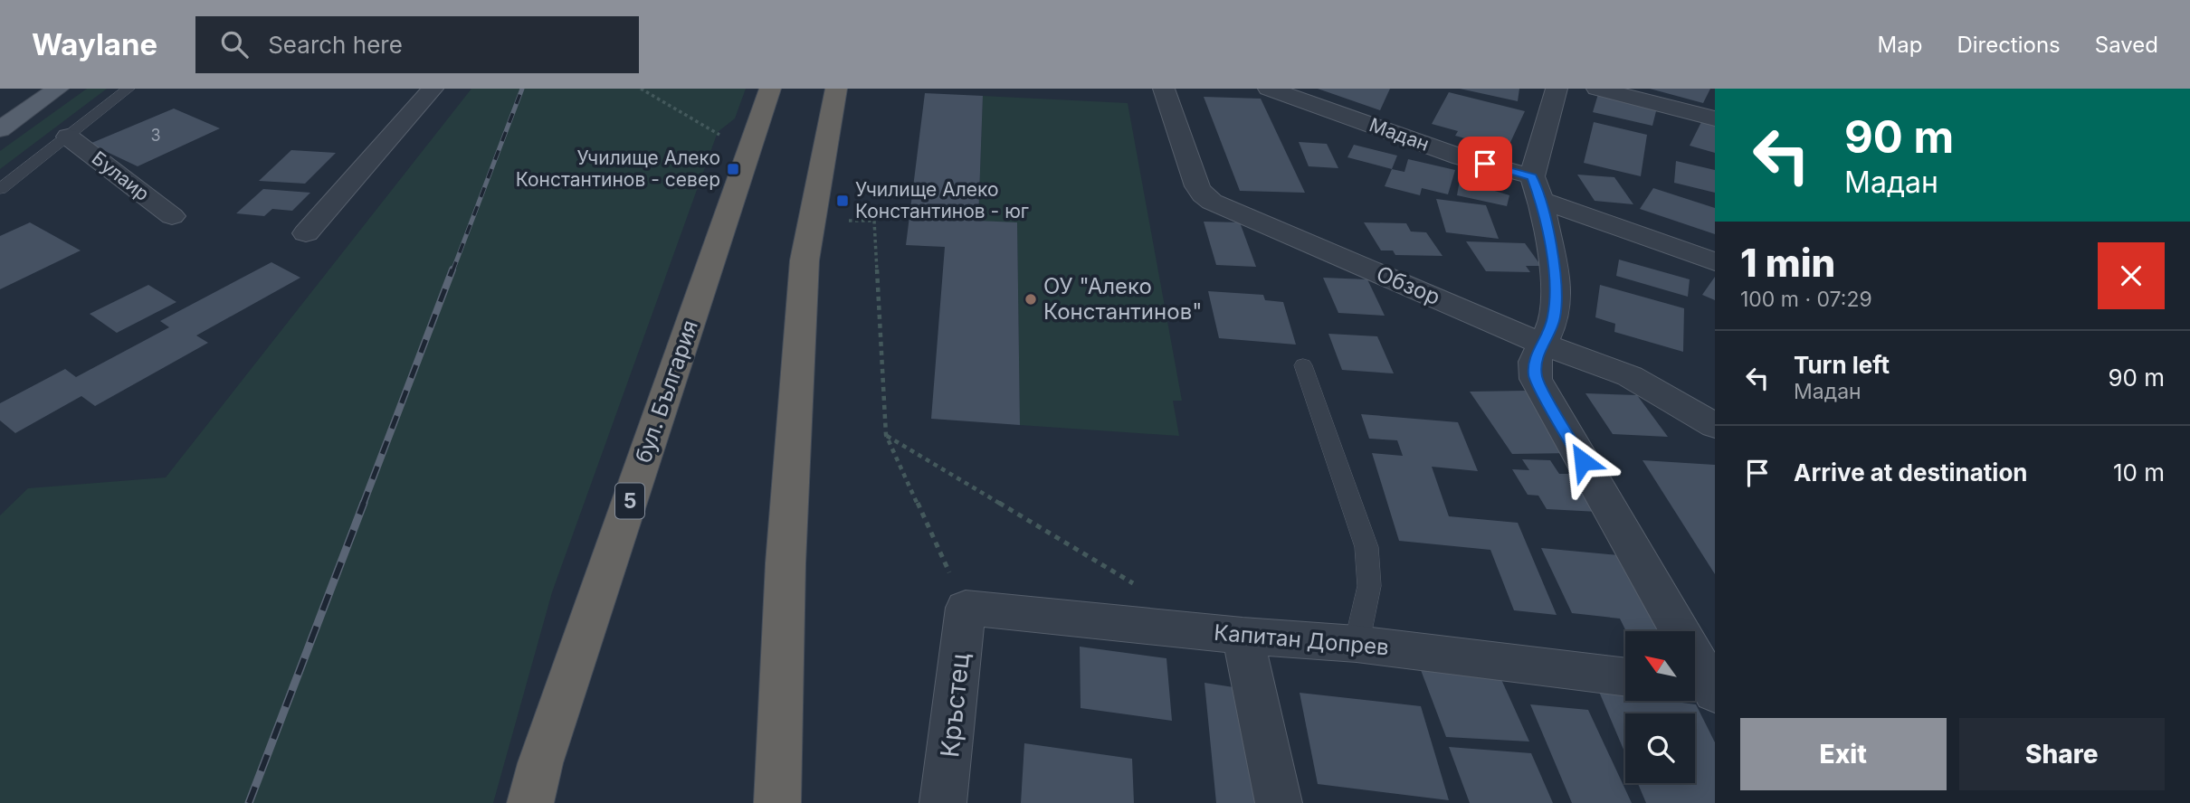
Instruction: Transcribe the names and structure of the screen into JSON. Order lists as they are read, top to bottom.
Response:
{
  "streets": {
    "highway": ["бул. България", "5"],
    "street": [
      "Мадан",
      "Булаир",
      "Обзор",
      "Капитан Допрев",
      "Кръстец"
    ]
  },
  "crossings": [
    ["Капитан Допрев", "Кръстец"]
  ],
  "places": {
    "transit": ["Училище Алеко Константинов - север", "Училище Алеко Константинов - юг"],
    "other": ["ОУ \"Алеко Константинов\""]
  },
  "house_numbers": ["3"],
  "north": "top left",
  "page": {
    "header": "Waylane",
    "search": "Search here",
    "nav": ["Map", "Directions", "Saved"],
    "turn": ["90 m", "Мадан"],
    "heading": ["1 min", "100 m · 07:29"],
    "list": [
      {
        "name": "Turn left",
        "note": "Мадан",
        "value": "90 m"
      },
      {
        "name": "Arrive at destination",
        "value": "10 m"
      }
    ],
    "buttons": ["Exit", "Share"]
  }
}
